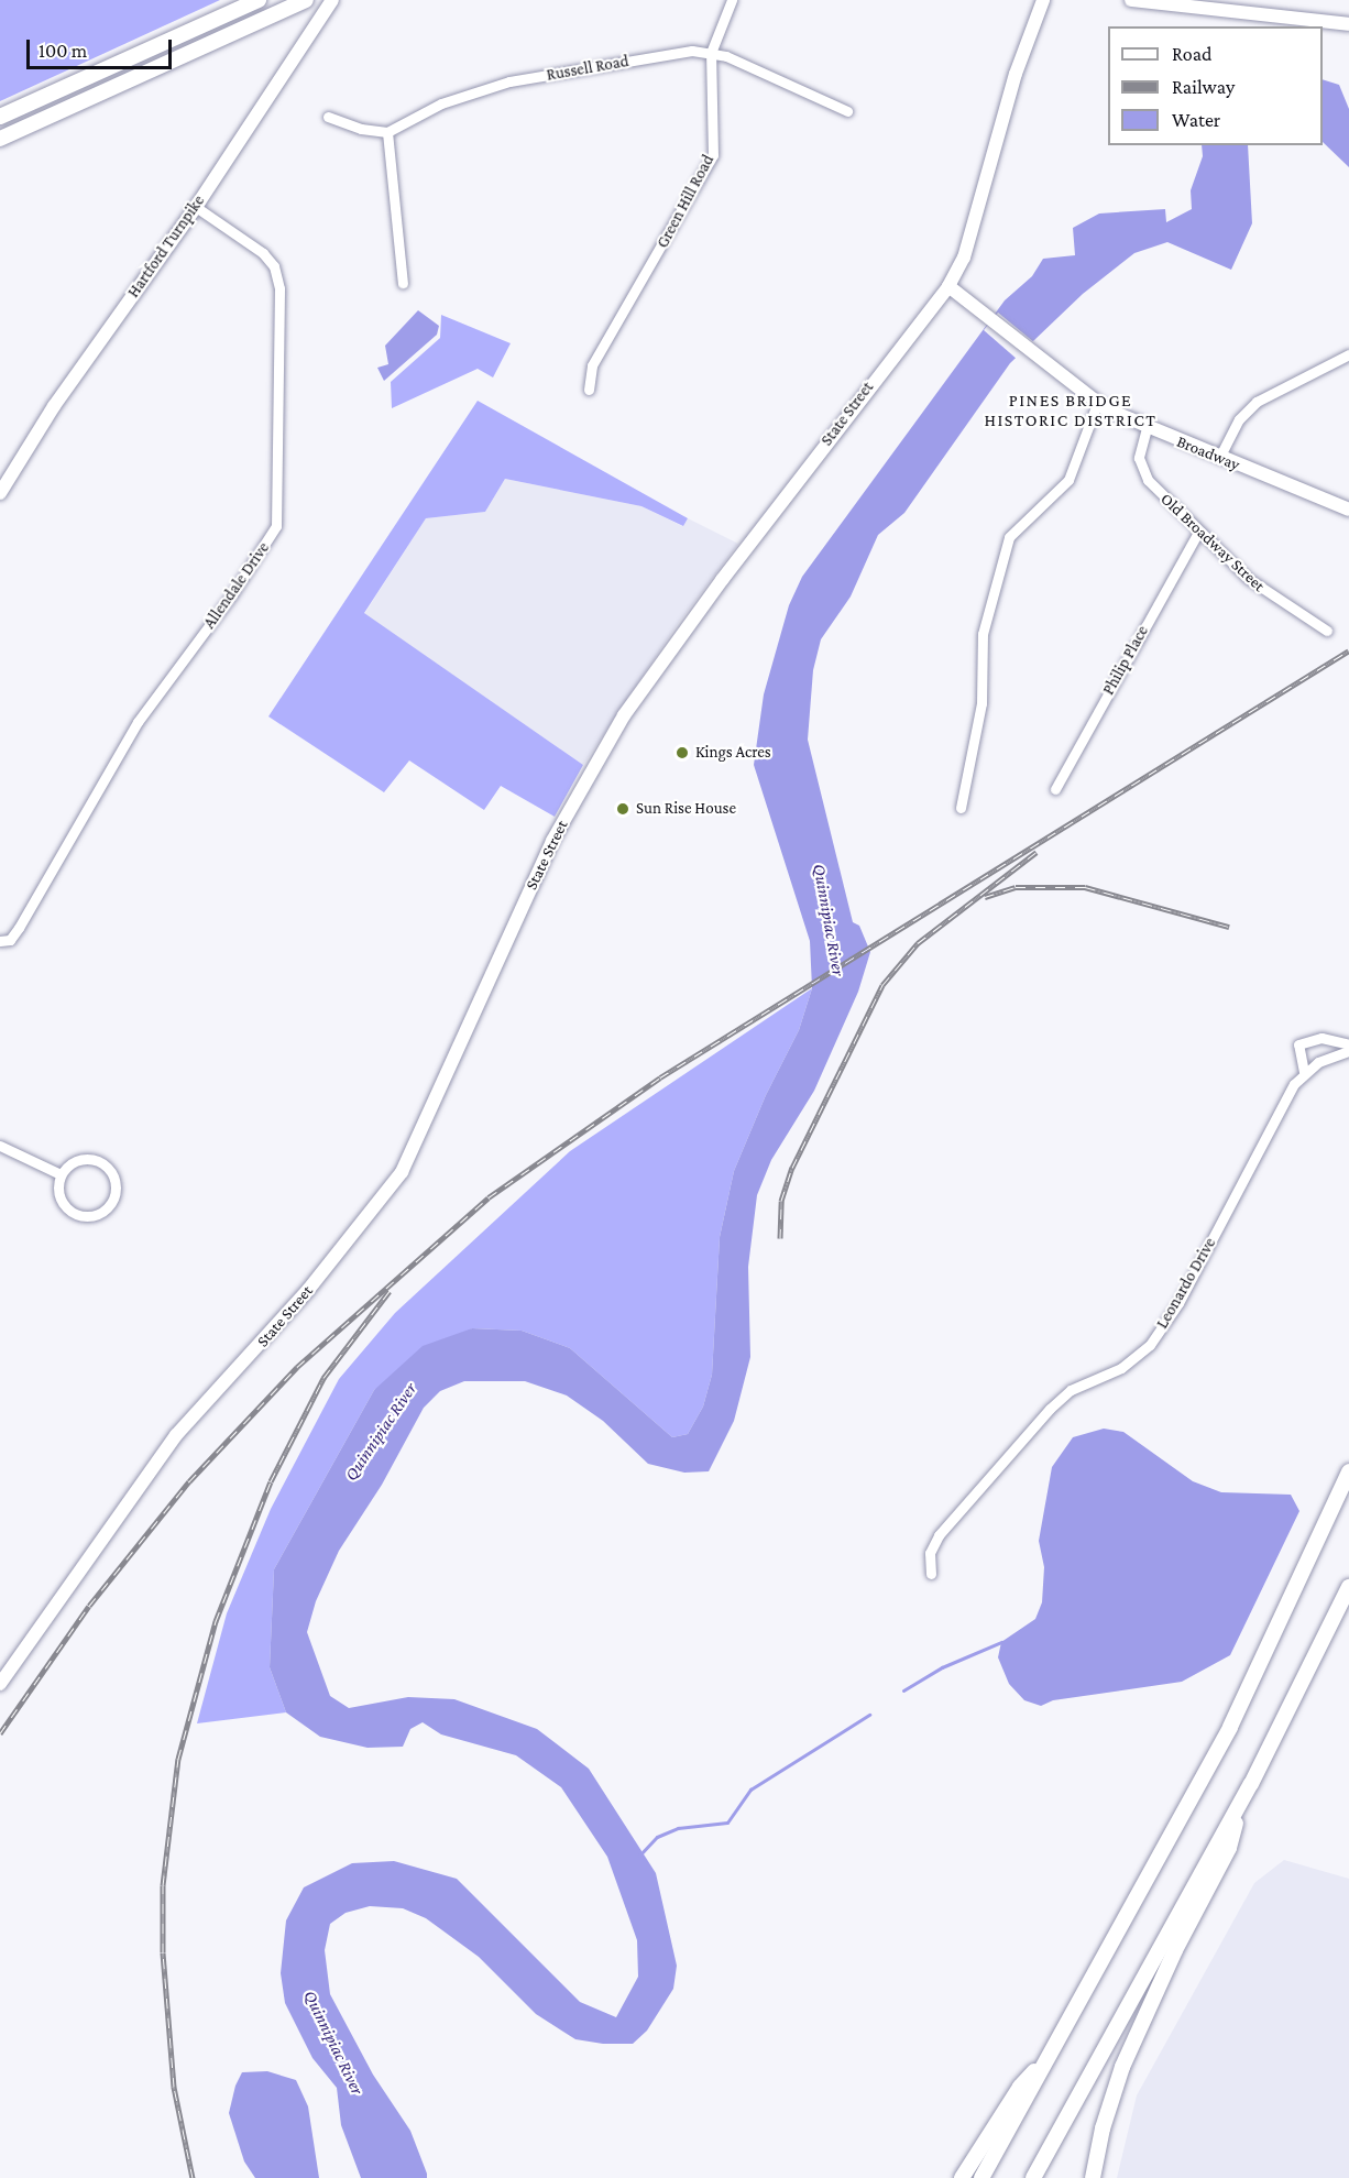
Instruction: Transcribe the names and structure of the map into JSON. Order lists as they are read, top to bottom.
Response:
{
  "streets": {
    "main road": ["Hartford Turnpike", "State Street", "Broadway"],
    "street": [
      "Russell Road",
      "Green Hill Road",
      "Old Broadway Street",
      "Allendale Drive",
      "Philip Place",
      "Leonardo Drive"
    ]
  },
  "crossings": [
    ["Russell Road", "Green Hill Road"],
    ["Hartford Turnpike", "Allendale Drive"],
    ["State Street", "Broadway"],
    ["Broadway", "Old Broadway Street"],
    ["Old Broadway Street", "Philip Place"]
  ],
  "districts": ["PINES BRIDGE HISTORIC DISTRICT"],
  "water": ["Quinnipiac River"],
  "places": ["Kings Acres", "Sun Rise House"],
  "legend": ["Road", "Railway", "Water"],
  "scale_bar": "100 m"
}
